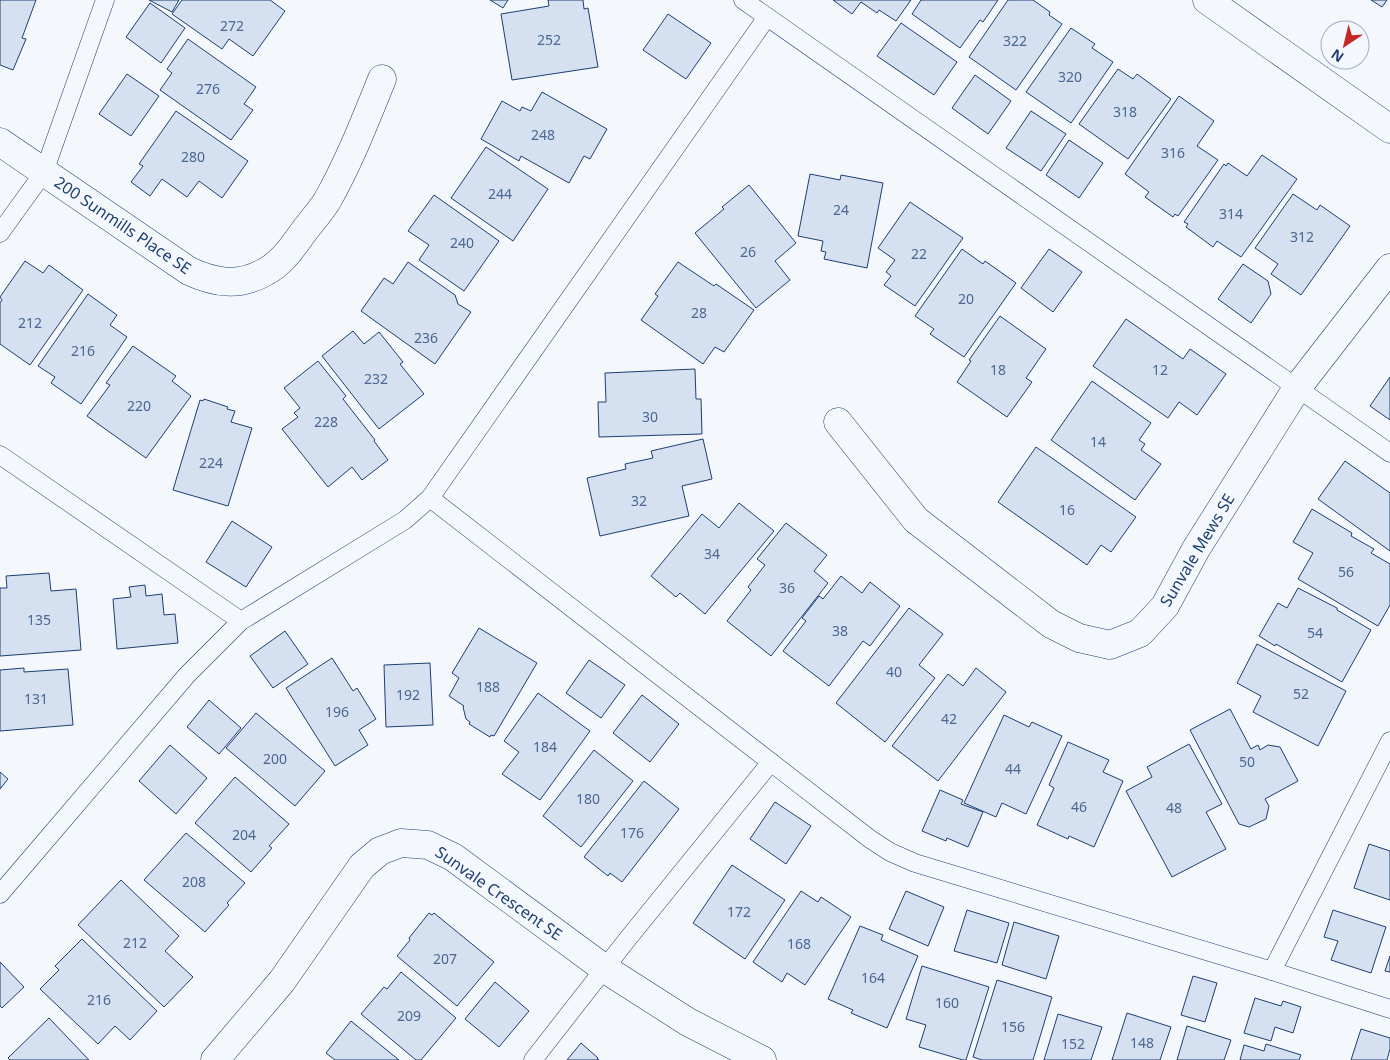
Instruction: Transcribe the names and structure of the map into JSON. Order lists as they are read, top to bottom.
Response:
{
  "streets": {
    "street": ["200 Sunmills Place SE", "Sunvale Mews SE", "Sunvale Crescent SE"]
  },
  "house_numbers": [
    "272",
    "252",
    "322",
    "320",
    "276",
    "318",
    "248",
    "316",
    "280",
    "244",
    "24",
    "314",
    "312",
    "240",
    "26",
    "22",
    "20",
    "28",
    "212",
    "236",
    "216",
    "18",
    "12",
    "232",
    "220",
    "30",
    "228",
    "14",
    "224",
    "32",
    "16",
    "34",
    "56",
    "36",
    "135",
    "38",
    "54",
    "40",
    "188",
    "52",
    "192",
    "131",
    "196",
    "42",
    "184",
    "200",
    "50",
    "44",
    "180",
    "46",
    "48",
    "176",
    "204",
    "208",
    "172",
    "212",
    "168",
    "207",
    "164",
    "216",
    "160",
    "209",
    "156",
    "148",
    "152"
  ],
  "north": "bottom left"
}
